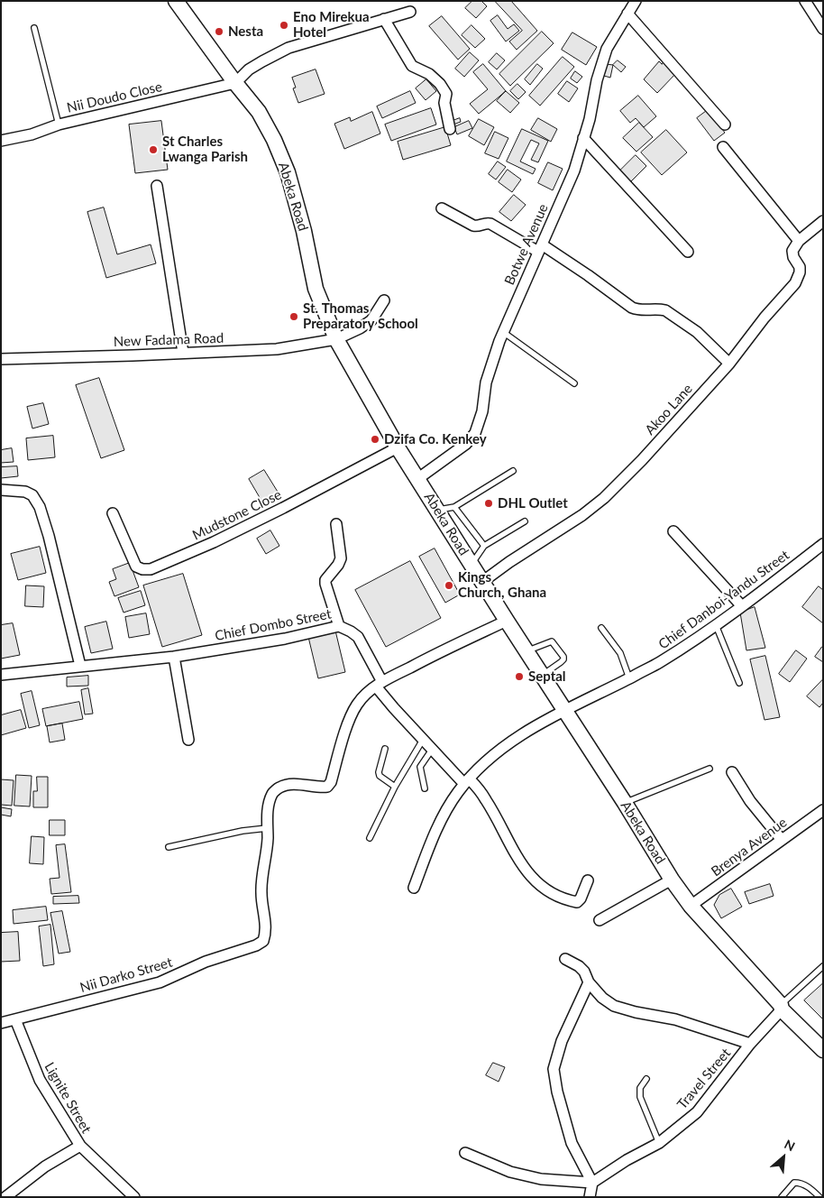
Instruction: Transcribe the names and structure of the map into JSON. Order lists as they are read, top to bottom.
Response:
{
  "streets": {
    "street": [
      "Nii Doudo Close",
      "Abeka Road",
      "Botwe Avenue",
      "New Fadama Road",
      "Akoo Lane",
      "Mudstone Close",
      "Chief Danboi-Yandu Street",
      "Chief Dombo Street",
      "Brenya Avenue",
      "Nii Darko Street",
      "Travel Street",
      "Lignite Street"
    ]
  },
  "crossings": [
    ["Nii Doudo Close", "Abeka Road"],
    ["Abeka Road", "Botwe Avenue"],
    ["Abeka Road", "New Fadama Road"],
    ["Abeka Road", "Akoo Lane"],
    ["Abeka Road", "Mudstone Close"],
    ["Abeka Road", "Chief Danboi-Yandu Street"],
    ["Abeka Road", "Brenya Avenue"],
    ["Abeka Road", "Travel Street"],
    ["Chief Danboi-Yandu Street", "Chief Dombo Street"],
    ["Nii Darko Street", "Lignite Street"]
  ],
  "places": [
    "Eno Mirekua Hotel",
    "Nesta",
    "St Charles Lwanga Parish",
    "St. Thomas Preparatory School",
    "Dzifa Co. Kenkey",
    "DHL Outlet",
    "Kings Church, Ghana",
    "Septal"
  ],
  "north": "top right"
}
